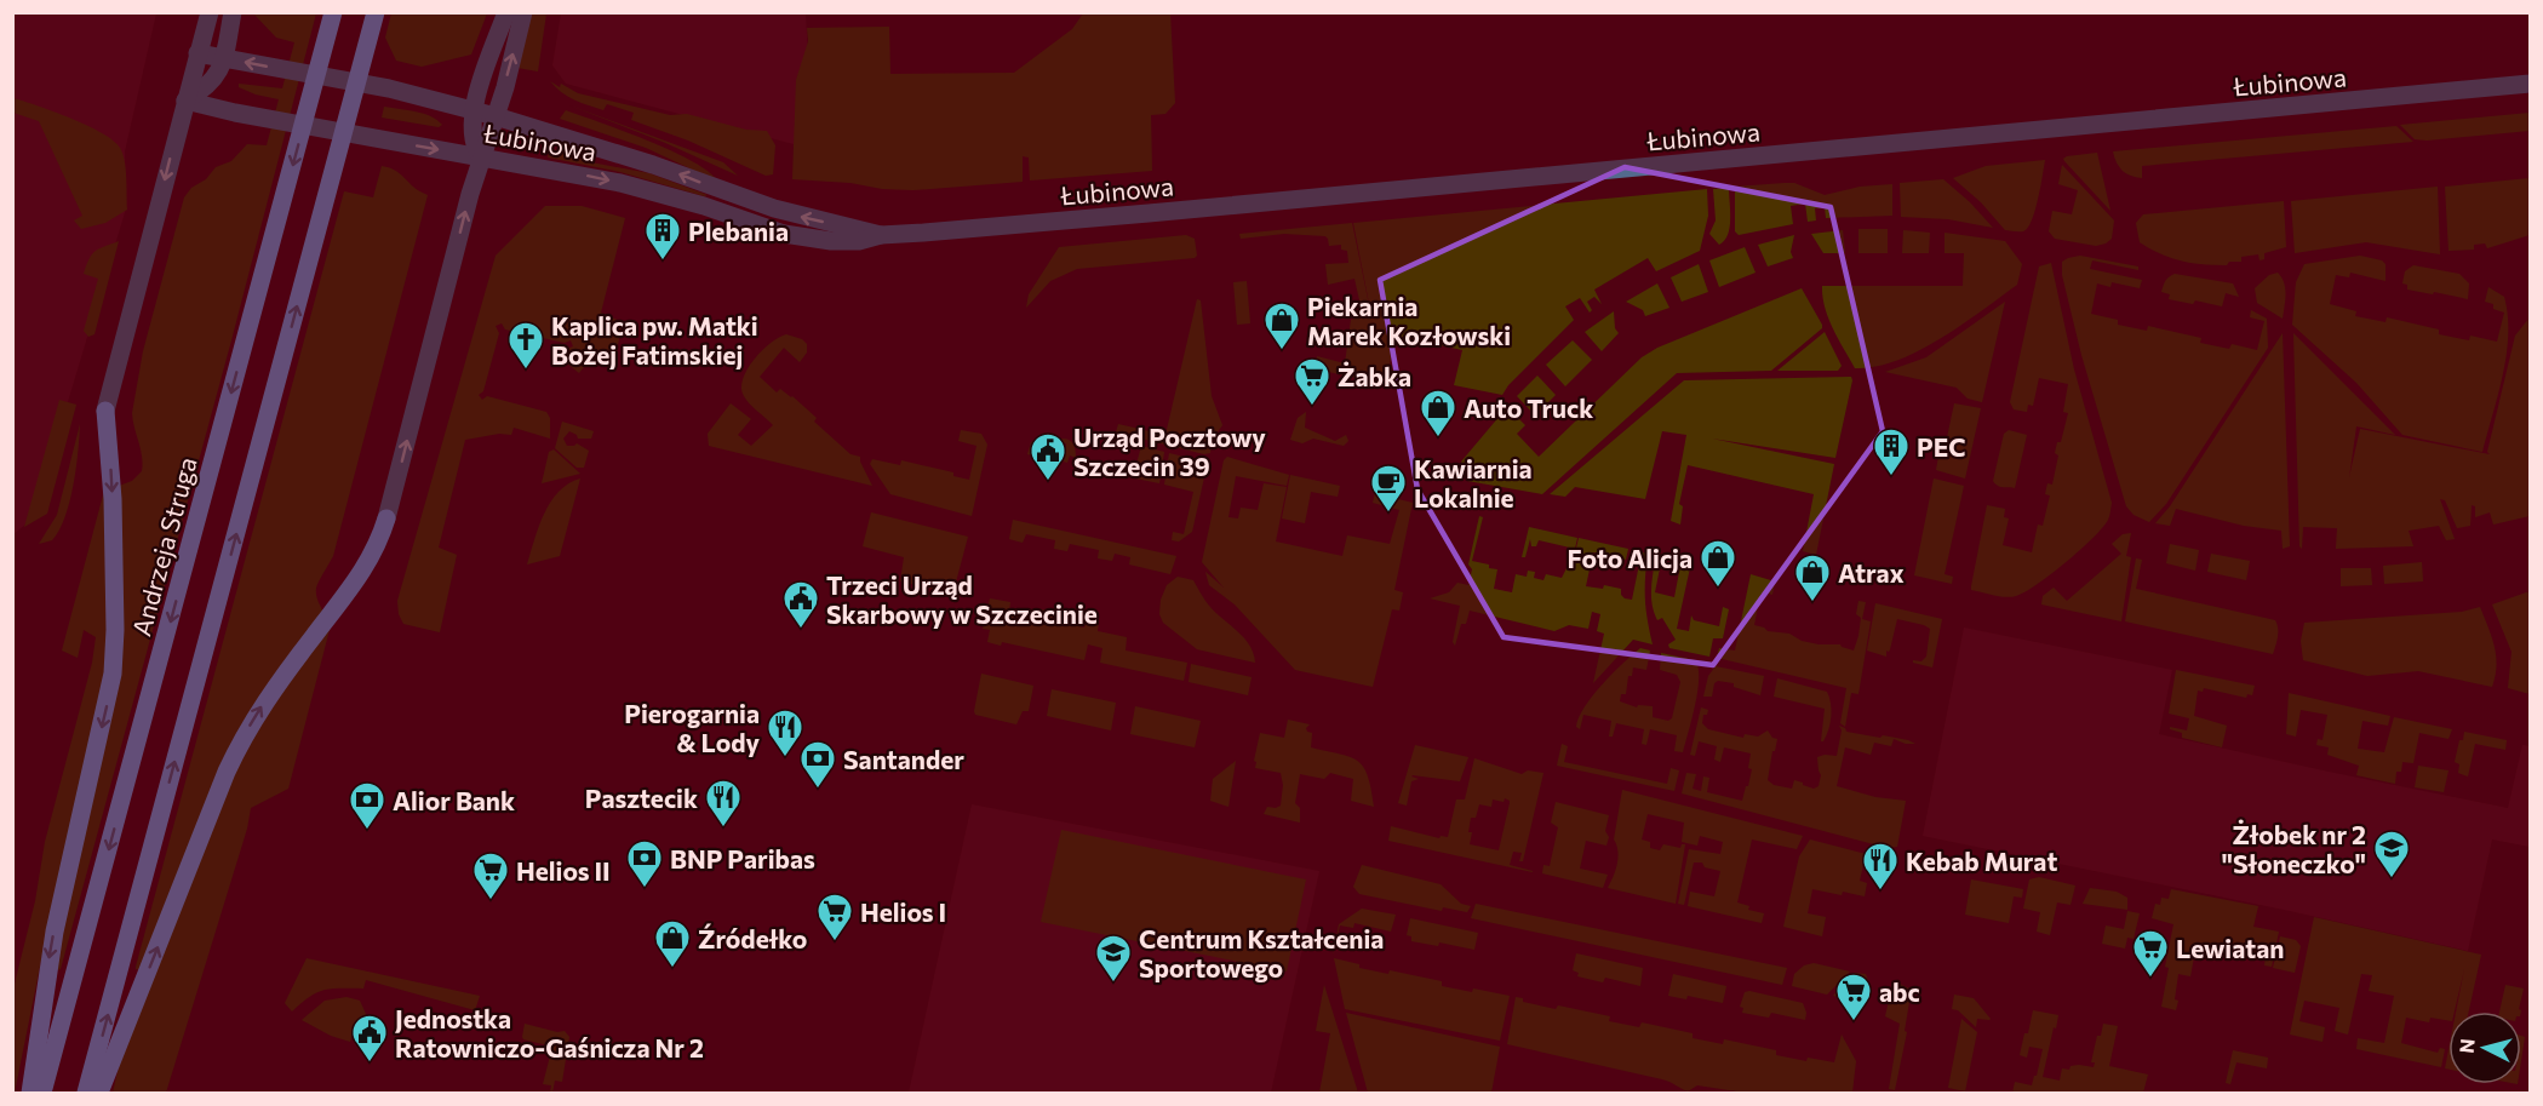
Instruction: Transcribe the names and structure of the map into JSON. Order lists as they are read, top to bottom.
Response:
{
  "streets": {
    "main road": ["Andrzeja Struga"],
    "street": ["Łubinowa"]
  },
  "places": {
    "building": ["Plebania", "PEC"],
    "shop": [
      "Piekarnia Marek Kozłowski",
      "Auto Truck",
      "Foto Alicja",
      "Atrax",
      "Źródełko"
    ],
    "church": ["Kaplica pw. Matki Bożej Fatimskiej"],
    "supermarket": [
      "Żabka",
      "Helios II",
      "Helios I",
      "Lewiatan",
      "abc"
    ],
    "public building": ["Urząd Pocztowy Szczecin 39", "Trzeci Urząd Skarbowy w Szczecinie", "Jednostka Ratowniczo-Gaśnicza Nr 2"],
    "cafe": ["Kawiarnia Lokalnie"],
    "restaurant": ["Pierogarnia & Lody", "Pasztecik", "Kebab Murat"],
    "bank": ["Santander", "Alior Bank", "BNP Paribas"],
    "school or university": ["Żłobek nr 2 \"Słoneczko\"", "Centrum Kształcenia Sportowego"]
  },
  "north": "left"
}
